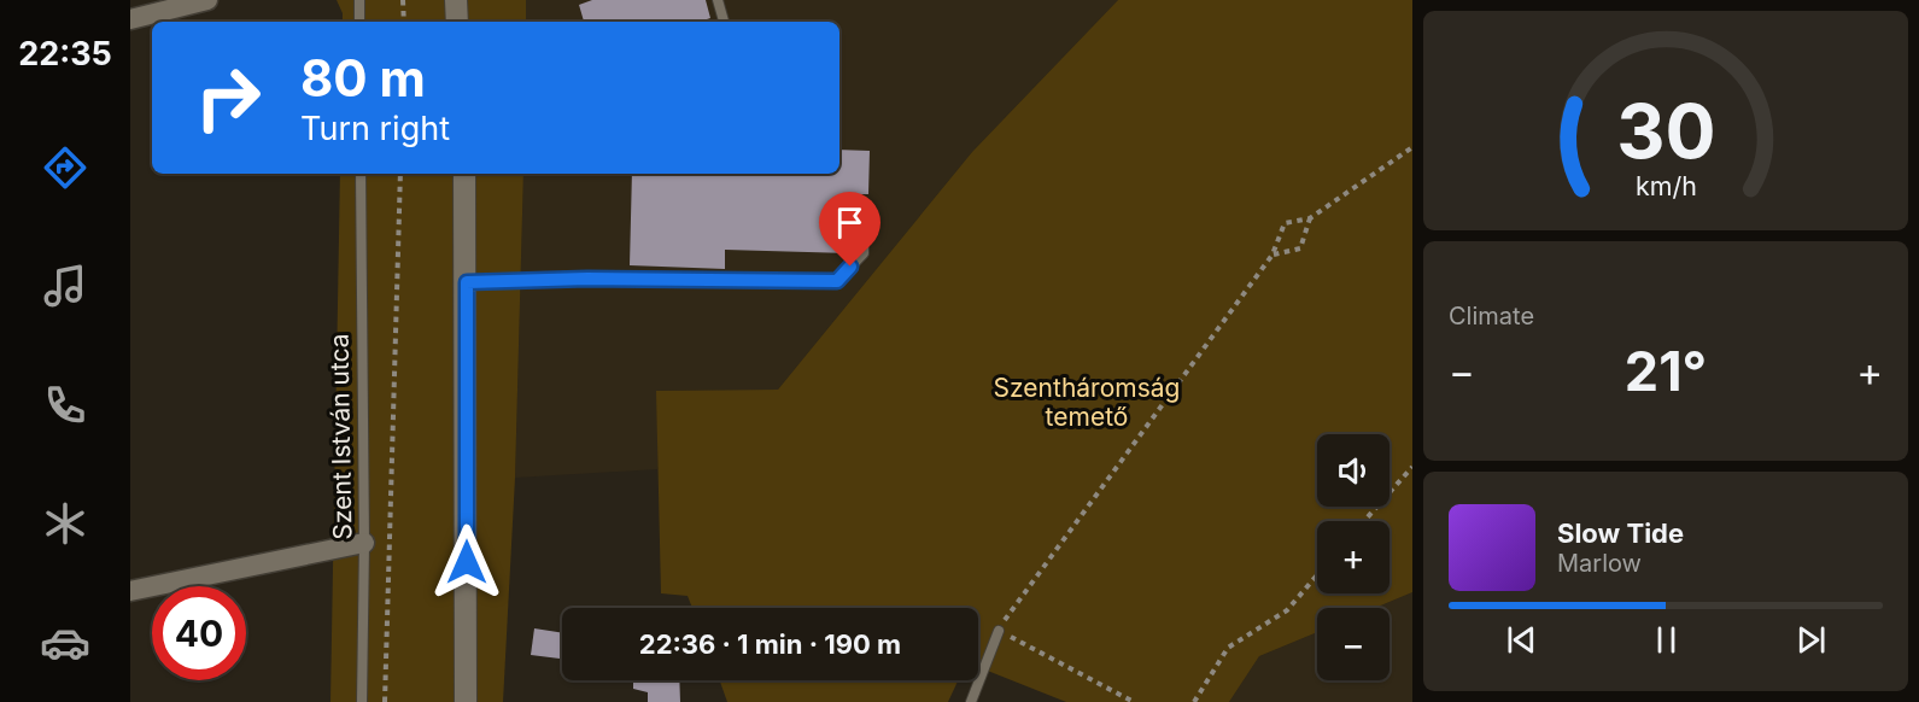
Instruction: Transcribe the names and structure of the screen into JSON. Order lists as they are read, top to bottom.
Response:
{
  "streets": {
    "lane": ["Szent István utca"]
  },
  "parks": ["Szentháromság temető"],
  "page": {
    "tabs": "22:35",
    "turn": ["80 m", "Turn right"],
    "tile": "Climate",
    "heat": ["−", "21°", "+"],
    "map_buttons": ["+", "−"],
    "song": ["Slow Tide", "Marlow"],
    "limit": "40",
    "trip": "22:36 · 1 min · 190 m",
    "gauge": ["30", "km/h"]
  }
}
